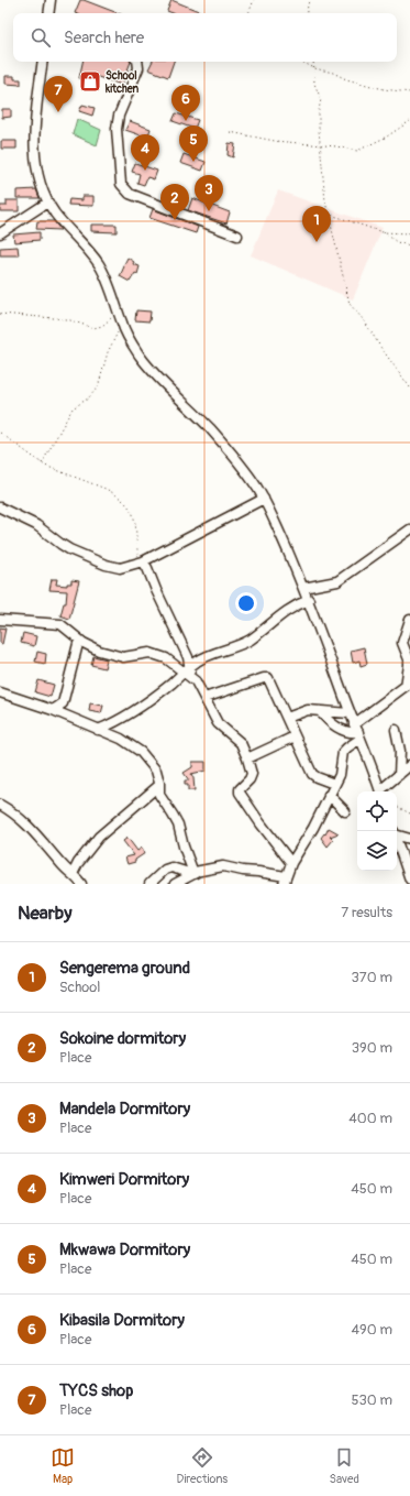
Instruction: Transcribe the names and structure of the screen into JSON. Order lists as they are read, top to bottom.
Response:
{
  "places": {
    "shop": ["School kitchen"]
  },
  "page": {
    "search": "Search here",
    "pins": [
      "7",
      "6",
      "5",
      "4",
      "3",
      "2",
      "1"
    ],
    "heading": ["Nearby", "7 results"],
    "list": [
      {
        "mark": "1",
        "name": "Sengerema ground",
        "note": "School",
        "value": "370 m"
      },
      {
        "mark": "2",
        "name": "Sokoine dormitory",
        "note": "Place",
        "value": "390 m"
      },
      {
        "mark": "3",
        "name": "Mandela Dormitory",
        "note": "Place",
        "value": "400 m"
      },
      {
        "mark": "4",
        "name": "Kimweri Dormitory",
        "note": "Place",
        "value": "450 m"
      },
      {
        "mark": "5",
        "name": "Mkwawa Dormitory",
        "note": "Place",
        "value": "450 m"
      },
      {
        "mark": "6",
        "name": "Kibasila Dormitory",
        "note": "Place",
        "value": "490 m"
      },
      {
        "mark": "7",
        "name": "TYCS shop",
        "note": "Place",
        "value": "530 m"
      }
    ],
    "nav": ["Map", "Directions", "Saved"]
  }
}
